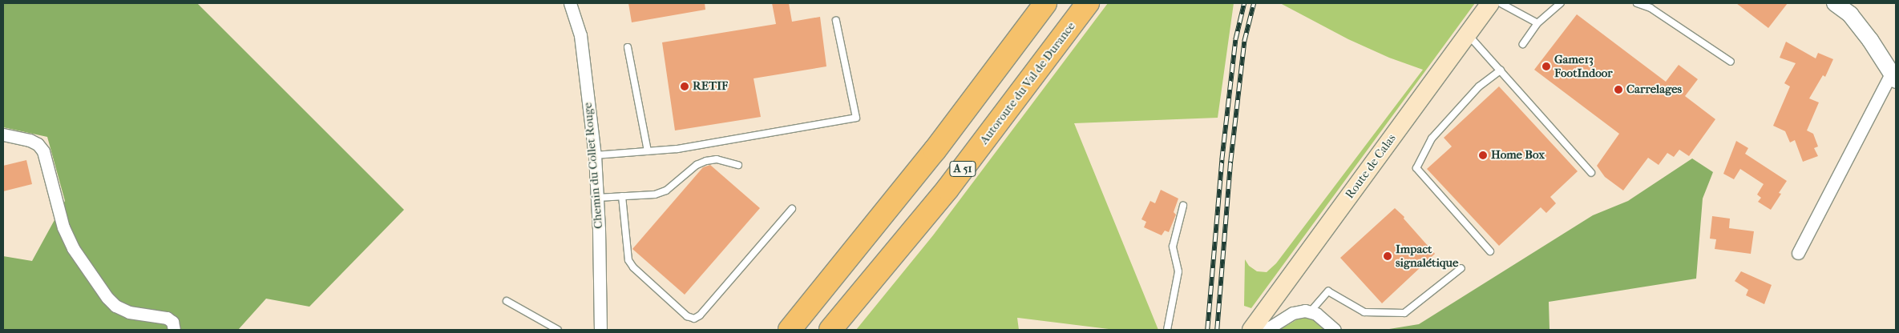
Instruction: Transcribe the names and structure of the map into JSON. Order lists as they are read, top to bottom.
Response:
{
  "streets": {
    "highway": ["Autoroute du Val de Durance", "A 51"],
    "main road": ["Route de Calas"],
    "street": ["Chemin du Collet Rouge"]
  },
  "places": [
    "Game13 FootIndoor",
    "RETIF",
    "Carrelages",
    "Home Box",
    "Impact signalétique"
  ]
}
